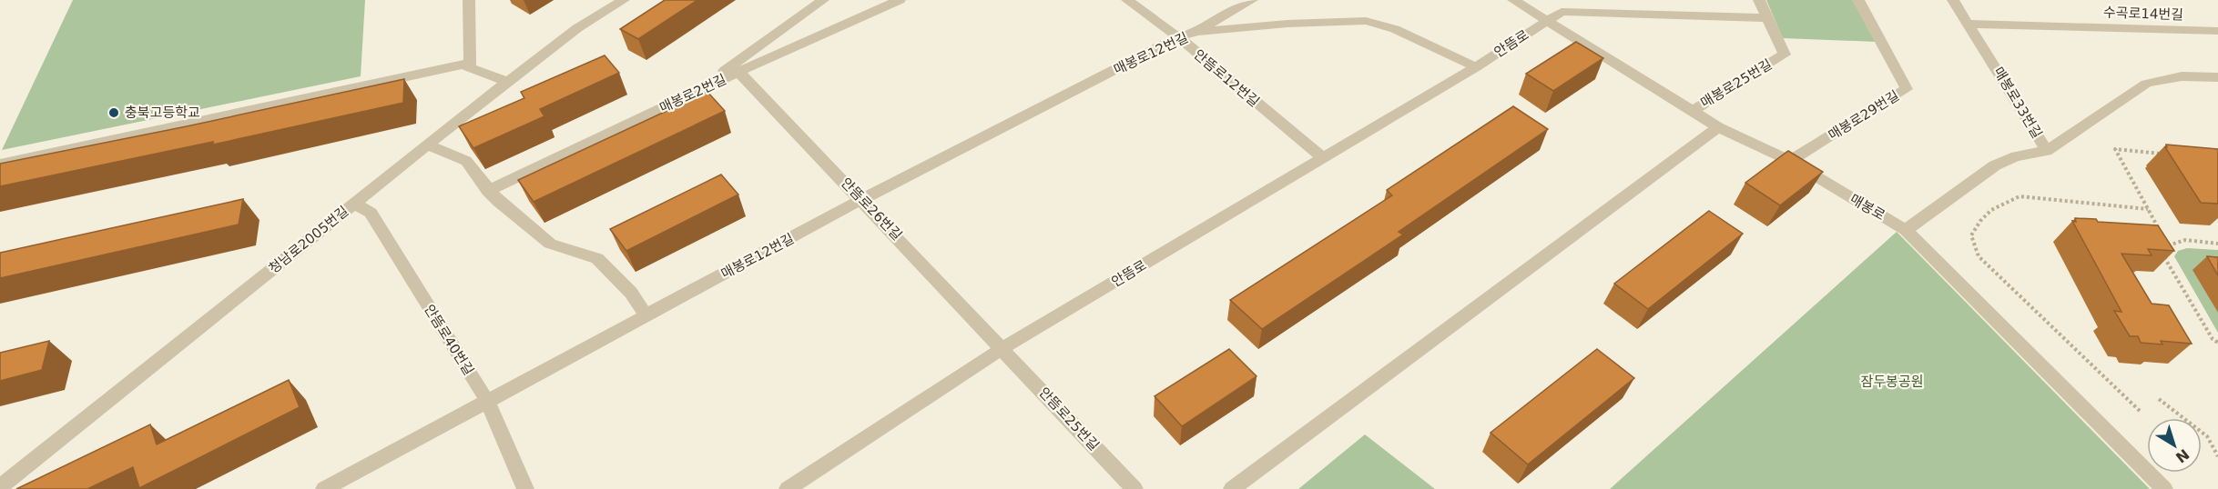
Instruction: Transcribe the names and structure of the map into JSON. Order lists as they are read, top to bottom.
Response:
{
  "streets": {
    "street": [
      "수곡로14번길",
      "안뜸로",
      "매봉로12번길",
      "안뜸로12번길",
      "매봉로25번길",
      "매봉로2번길",
      "매봉로33번길",
      "매봉로29번길",
      "매봉로",
      "안뜸로26번길",
      "청남로2005번길",
      "안뜸로40번길",
      "안뜸로25번길"
    ]
  },
  "crossings": [
    ["수곡로14번길", "매봉로33번길"],
    ["안뜸로", "매봉로12번길"],
    ["안뜸로", "안뜸로12번길"],
    ["안뜸로", "매봉로25번길"],
    ["안뜸로", "매봉로"],
    ["안뜸로", "안뜸로26번길"],
    ["안뜸로", "안뜸로25번길"],
    ["매봉로12번길", "안뜸로12번길"],
    ["매봉로12번길", "안뜸로26번길"],
    ["매봉로12번길", "안뜸로40번길"],
    ["매봉로25번길", "매봉로"],
    ["매봉로2번길", "안뜸로26번길"],
    ["매봉로33번길", "매봉로"],
    ["매봉로29번길", "매봉로"],
    ["안뜸로26번길", "안뜸로25번길"],
    ["청남로2005번길", "안뜸로40번길"]
  ],
  "parks": ["잠두봉공원"],
  "places": ["충북고등학교"],
  "north": "bottom right"
}
